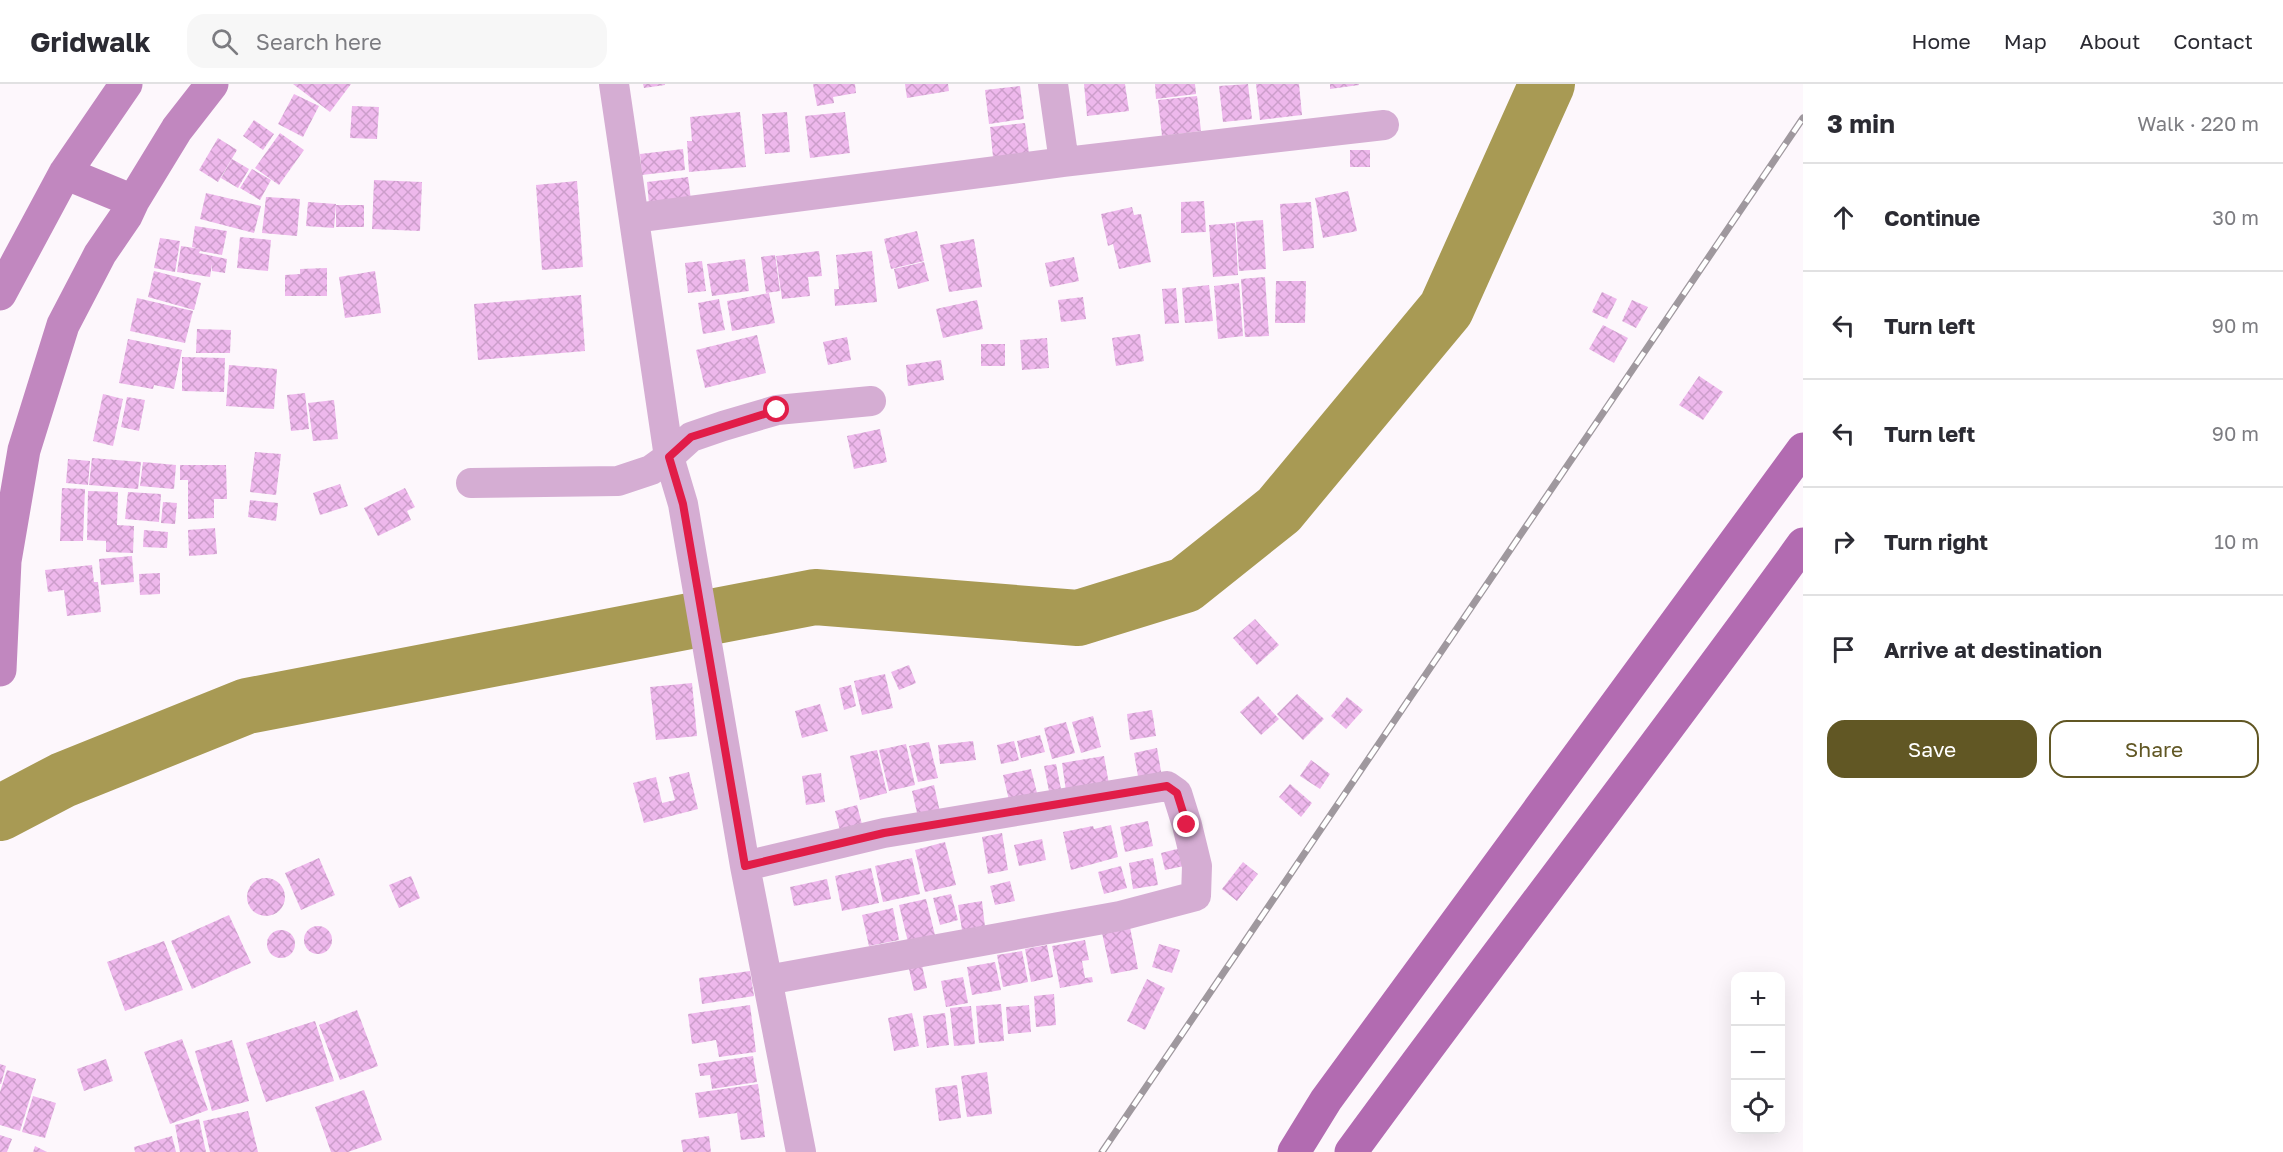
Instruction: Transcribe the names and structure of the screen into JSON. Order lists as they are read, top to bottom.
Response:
{
  "page": {
    "header": "Gridwalk",
    "search": "Search here",
    "nav": [
      "Home",
      "Map",
      "About",
      "Contact"
    ],
    "heading": ["3 min", "Walk · 220 m"],
    "list": [
      ["Continue", "30 m"],
      ["Turn left", "90 m"],
      ["Turn left", "90 m"],
      ["Turn right", "10 m"],
      "Arrive at destination"
    ],
    "buttons": ["Save", "Share"],
    "map_buttons": ["+", "−"]
  }
}
